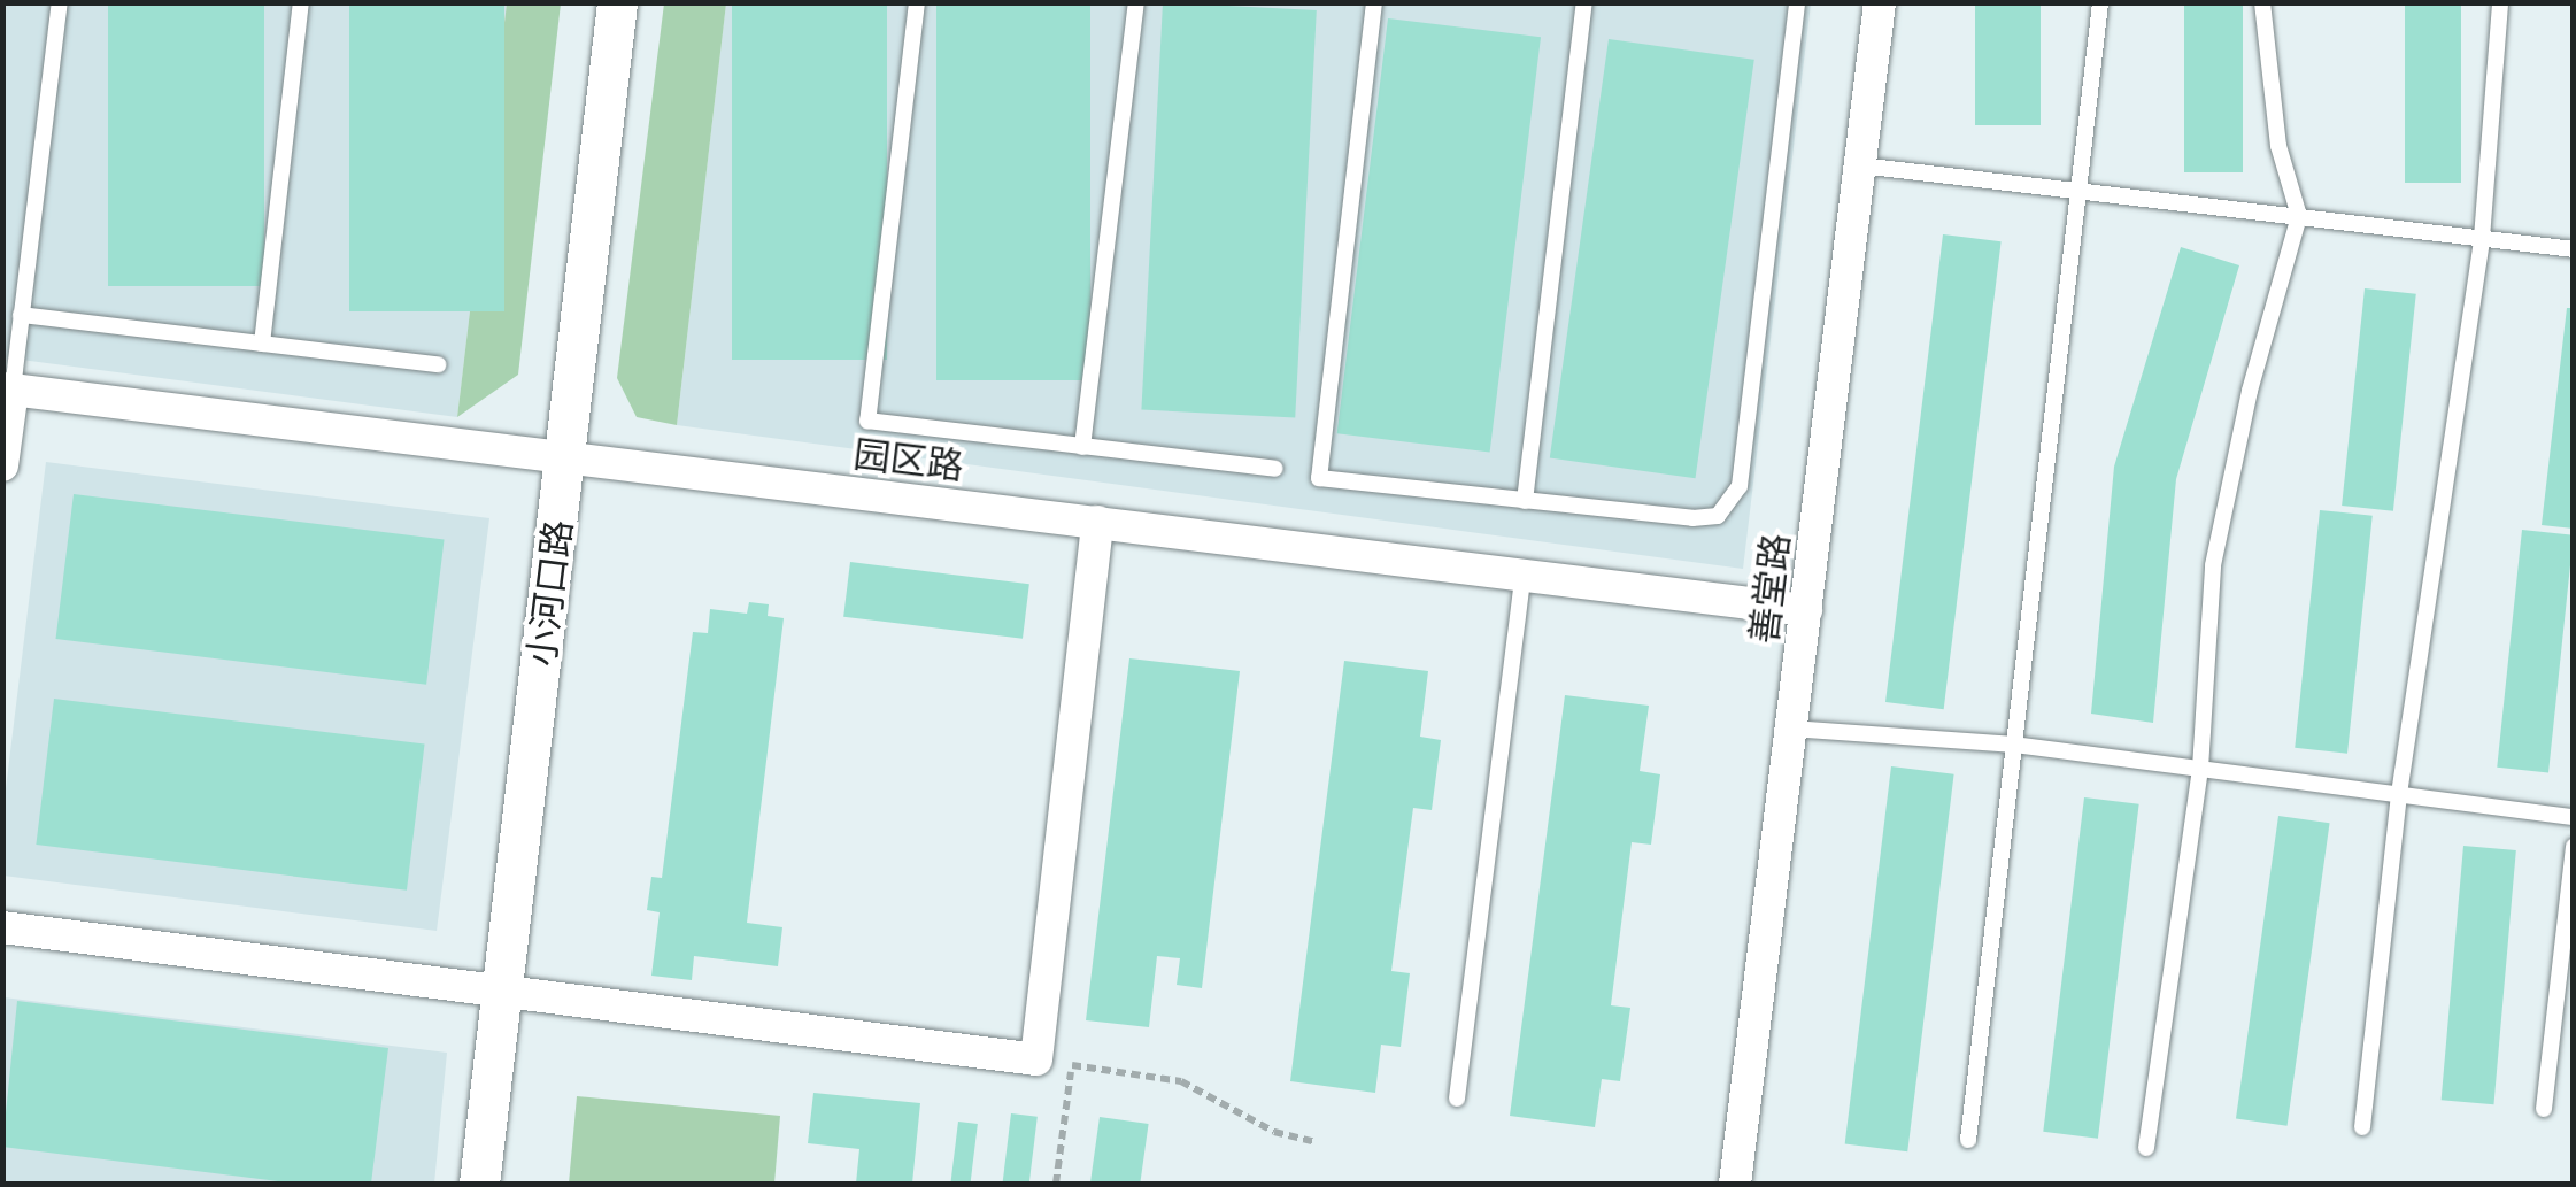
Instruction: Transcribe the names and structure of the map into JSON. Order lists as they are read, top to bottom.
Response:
{
  "streets": {
    "street": ["园区路", "善堂路", "小河口路"]
  },
  "crossings": [
    ["园区路", "善堂路"],
    ["园区路", "小河口路"]
  ]
}
